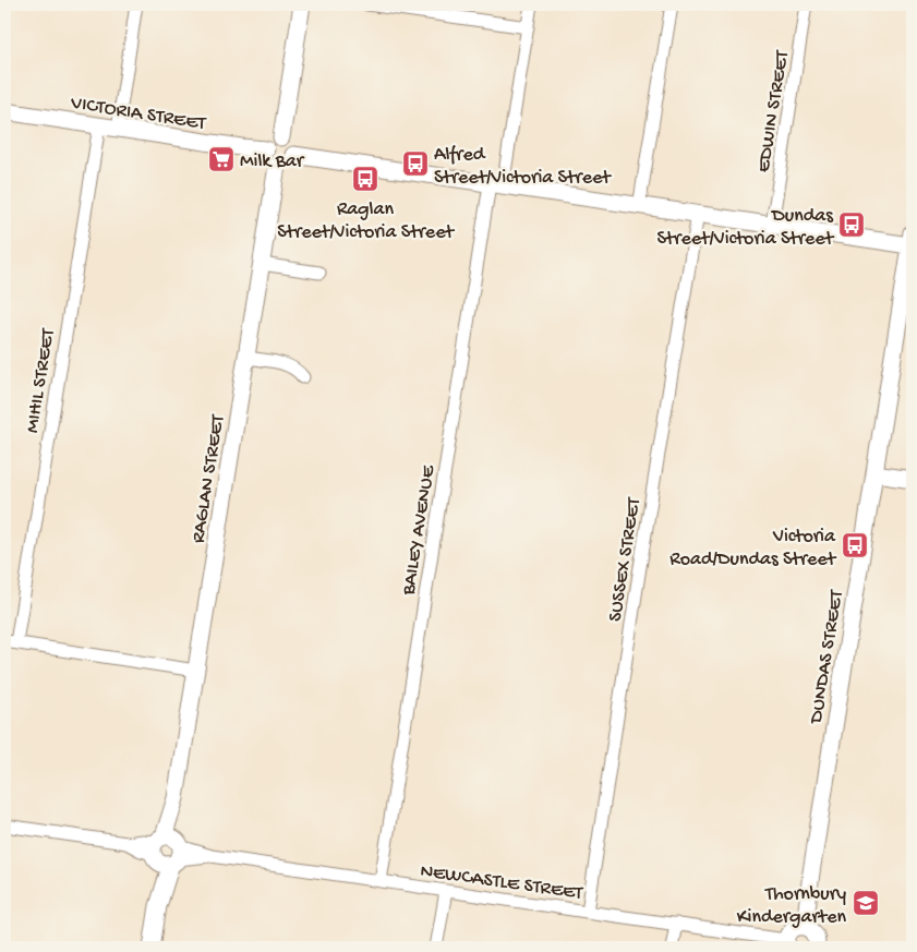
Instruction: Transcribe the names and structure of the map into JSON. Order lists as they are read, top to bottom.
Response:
{
  "streets": {
    "street": [
      "VICTORIA STREET",
      "EDWIN STREET",
      "MIHIL STREET",
      "RAGLAN STREET",
      "BAILEY AVENUE",
      "SUSSEX STREET",
      "DUNDAS STREET",
      "NEWCASTLE STREET"
    ]
  },
  "crossings": [
    ["VICTORIA STREET", "MIHIL STREET"],
    ["VICTORIA STREET", "RAGLAN STREET"],
    ["RAGLAN STREET", "NEWCASTLE STREET"],
    ["BAILEY AVENUE", "NEWCASTLE STREET"],
    ["SUSSEX STREET", "NEWCASTLE STREET"]
  ],
  "places": {
    "supermarket": ["Milk Bar"],
    "bus stop": [
      "Alfred Street/Victoria Street",
      "Raglan Street/Victoria Street",
      "Dundas Street/Victoria Street",
      "Victoria Road/Dundas Street"
    ],
    "school or university": ["Thornbury Kindergarten"]
  }
}
